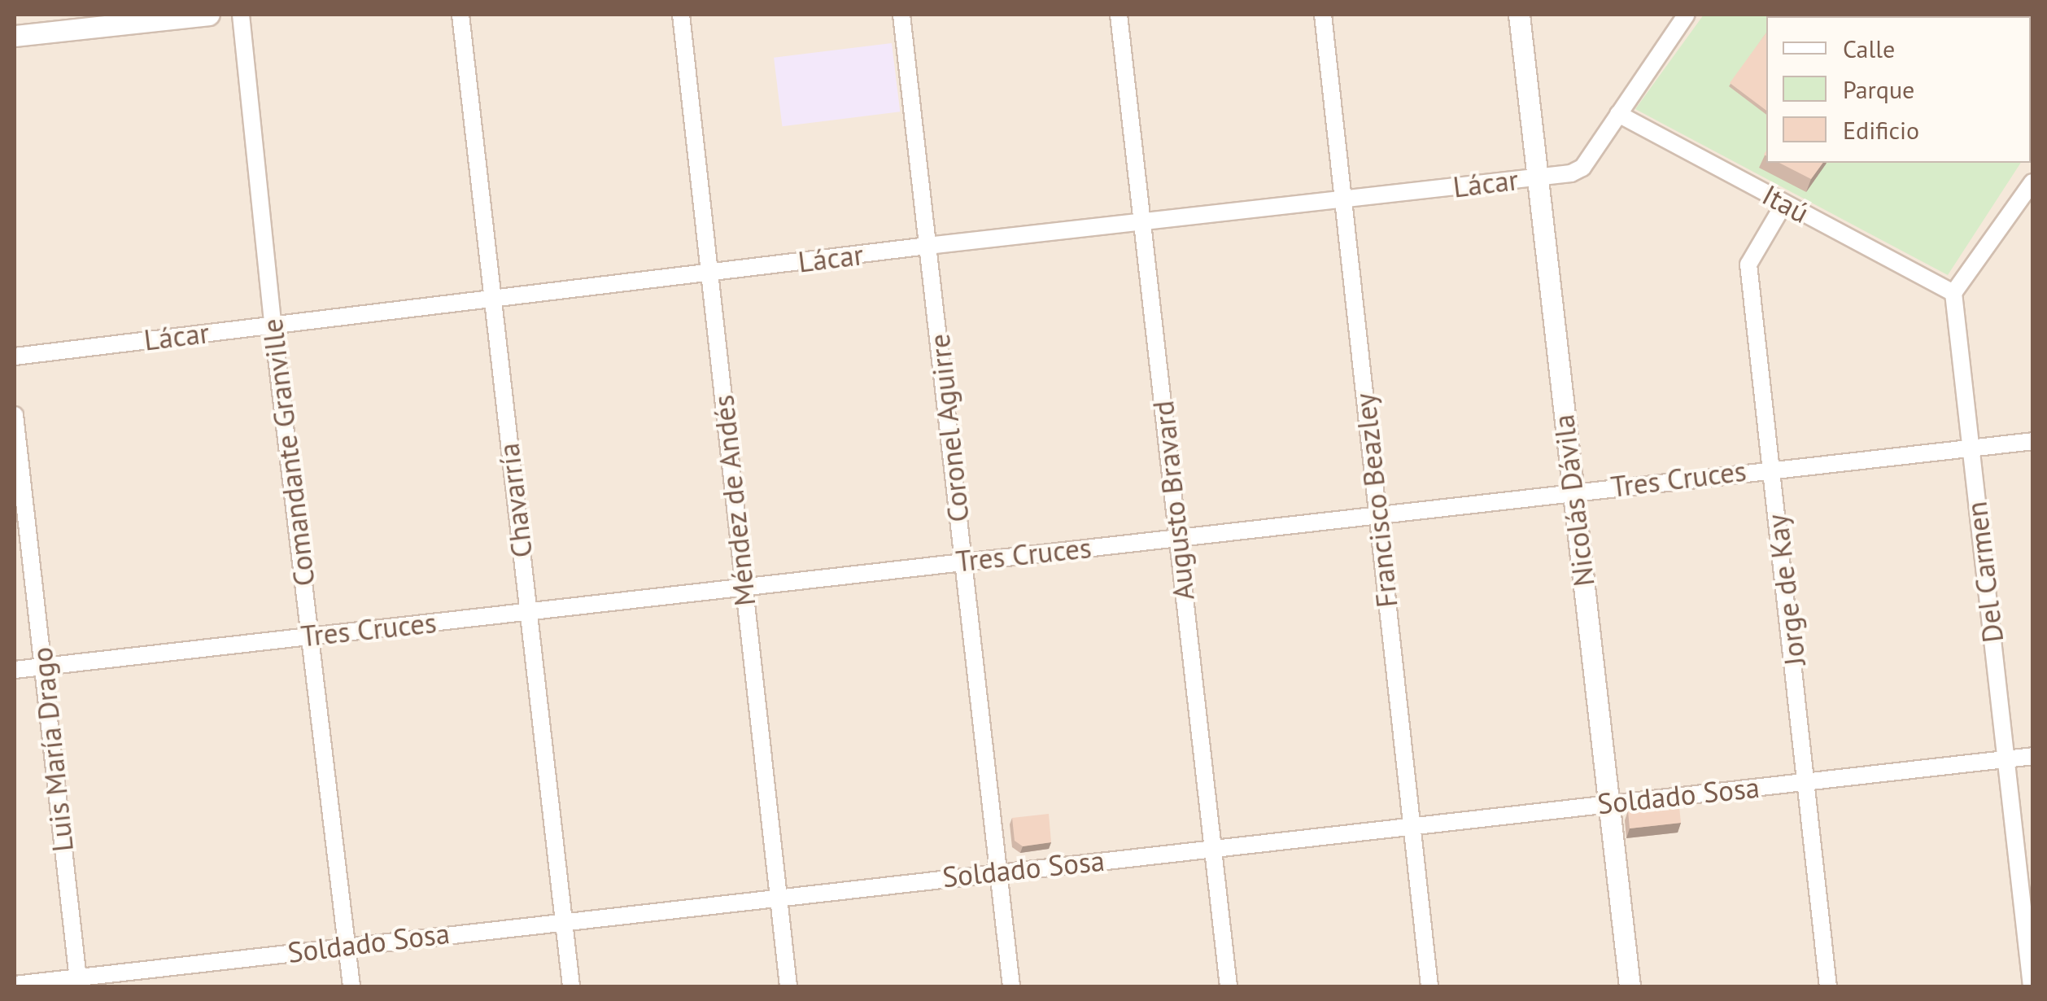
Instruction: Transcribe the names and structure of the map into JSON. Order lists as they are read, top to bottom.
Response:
{
  "streets": {
    "street": [
      "Lácar",
      "Itaú",
      "Coronel Aguirre",
      "Comandante Granville",
      "Tres Cruces",
      "Chavarría",
      "Méndez de Andés",
      "Augusto Bravard",
      "Francisco Beazley",
      "Nicolás Dávila",
      "Del Carmen",
      "Jorge de Kay",
      "Luis María Drago",
      "Soldado Sosa"
    ]
  },
  "crossings": [
    ["Lácar", "Itaú"],
    ["Lácar", "Coronel Aguirre"],
    ["Lácar", "Comandante Granville"],
    ["Lácar", "Chavarría"],
    ["Lácar", "Méndez de Andés"],
    ["Lácar", "Augusto Bravard"],
    ["Lácar", "Francisco Beazley"],
    ["Lácar", "Nicolás Dávila"],
    ["Itaú", "Del Carmen"],
    ["Itaú", "Jorge de Kay"],
    ["Coronel Aguirre", "Tres Cruces"],
    ["Coronel Aguirre", "Soldado Sosa"],
    ["Comandante Granville", "Tres Cruces"],
    ["Comandante Granville", "Soldado Sosa"],
    ["Tres Cruces", "Chavarría"],
    ["Tres Cruces", "Méndez de Andés"],
    ["Tres Cruces", "Augusto Bravard"],
    ["Tres Cruces", "Francisco Beazley"],
    ["Tres Cruces", "Nicolás Dávila"],
    ["Tres Cruces", "Del Carmen"],
    ["Tres Cruces", "Jorge de Kay"],
    ["Tres Cruces", "Luis María Drago"],
    ["Chavarría", "Soldado Sosa"],
    ["Méndez de Andés", "Soldado Sosa"],
    ["Augusto Bravard", "Soldado Sosa"],
    ["Francisco Beazley", "Soldado Sosa"],
    ["Nicolás Dávila", "Soldado Sosa"],
    ["Del Carmen", "Soldado Sosa"],
    ["Jorge de Kay", "Soldado Sosa"],
    ["Luis María Drago", "Soldado Sosa"]
  ],
  "legend": ["Calle", "Parque", "Edificio"]
}
